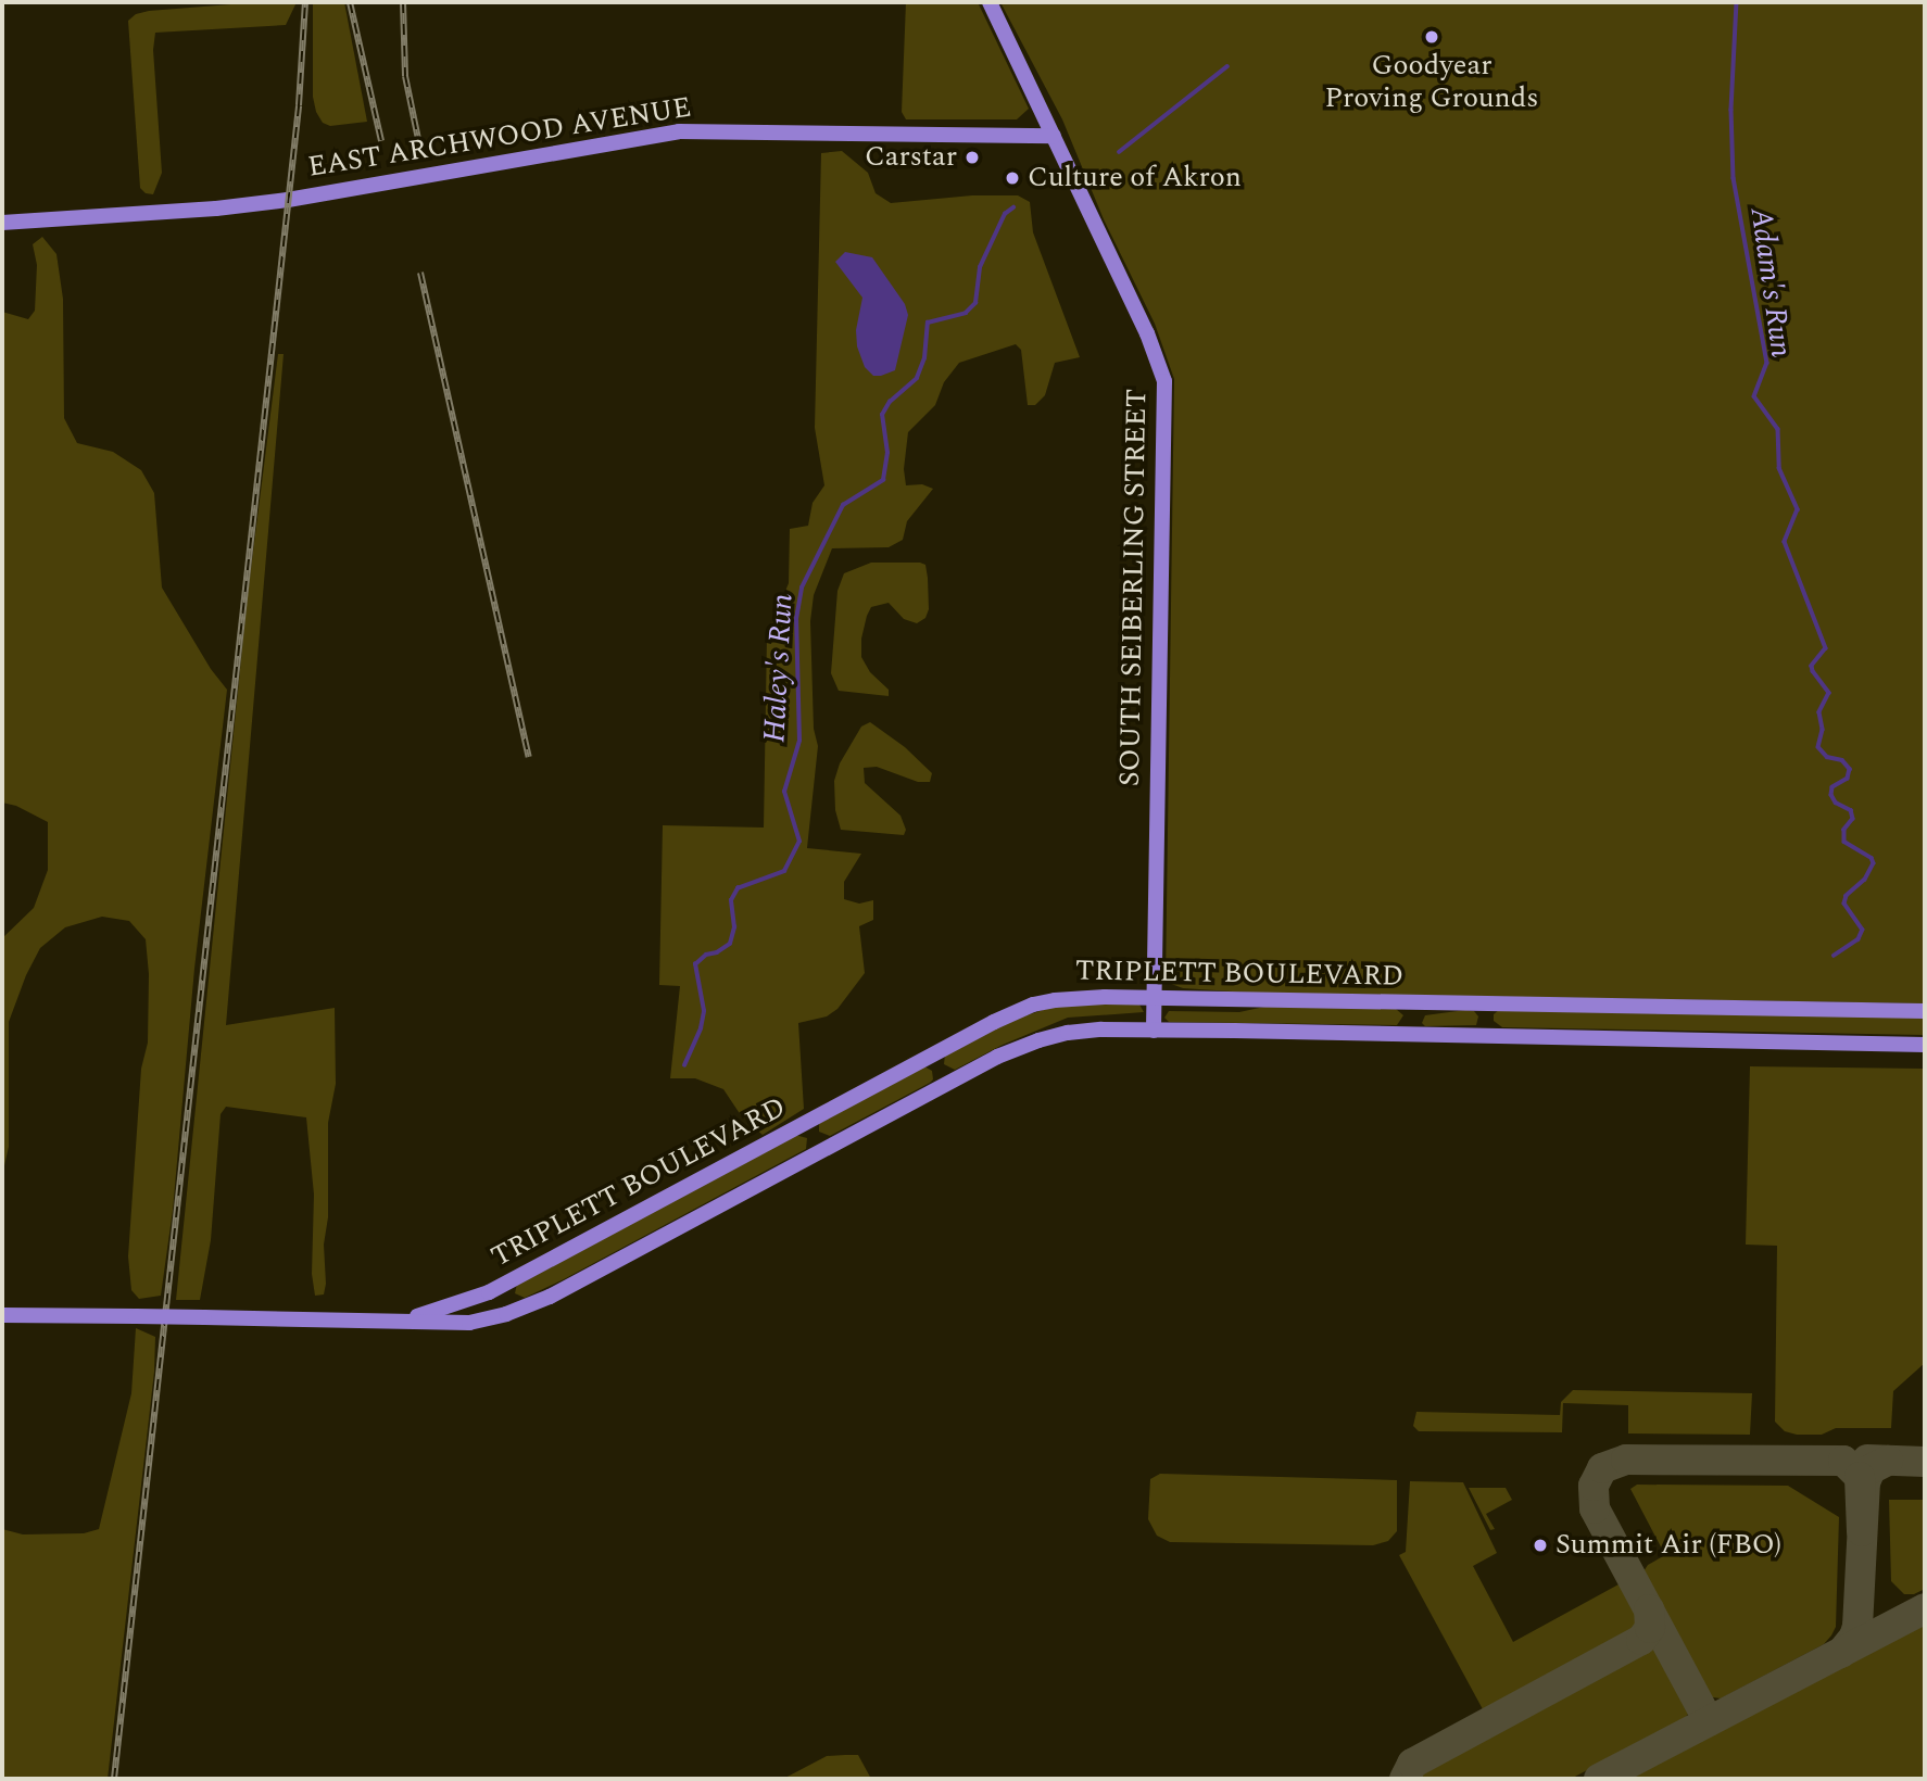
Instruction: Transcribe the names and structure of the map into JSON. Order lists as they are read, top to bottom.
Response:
{
  "streets": {
    "main road": ["EAST ARCHWOOD AVENUE", "SOUTH SEIBERLING STREET", "TRIPLETT BOULEVARD"]
  },
  "crossings": [
    ["EAST ARCHWOOD AVENUE", "SOUTH SEIBERLING STREET"],
    ["SOUTH SEIBERLING STREET", "TRIPLETT BOULEVARD"]
  ],
  "water": ["Adam's Run", "Haley's Run"],
  "places": [
    "Goodyear Proving Grounds",
    "Carstar",
    "Culture of Akron",
    "Summit Air (FBO)"
  ]
}
